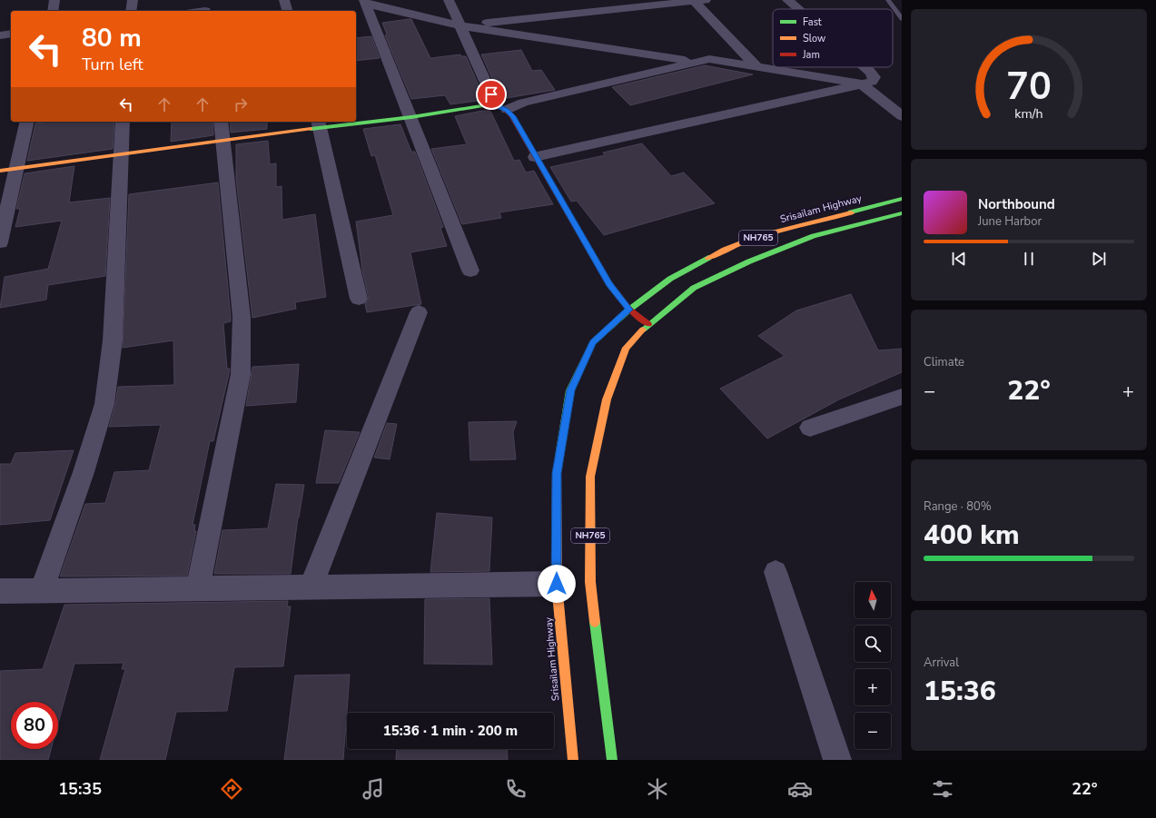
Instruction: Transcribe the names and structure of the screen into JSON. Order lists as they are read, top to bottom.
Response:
{
  "streets": {
    "main road": ["Srisailam Highway", "NH765"]
  },
  "legend": ["Fast", "Slow", "Jam"],
  "north": "top",
  "page": {
    "turn": ["80 m", "Turn left"],
    "song": ["Northbound", "June Harbor"],
    "tile": [
      "Climate",
      ["Range · 80%", "400 km"],
      ["Arrival", "15:36"]
    ],
    "heat": ["−", "22°", "+"],
    "map_buttons": ["+", "−"],
    "limit": "80",
    "trip": "15:36 · 1 min · 200 m",
    "tabs": ["15:35", "22°"],
    "gauge": ["70", "km/h"]
  }
}
